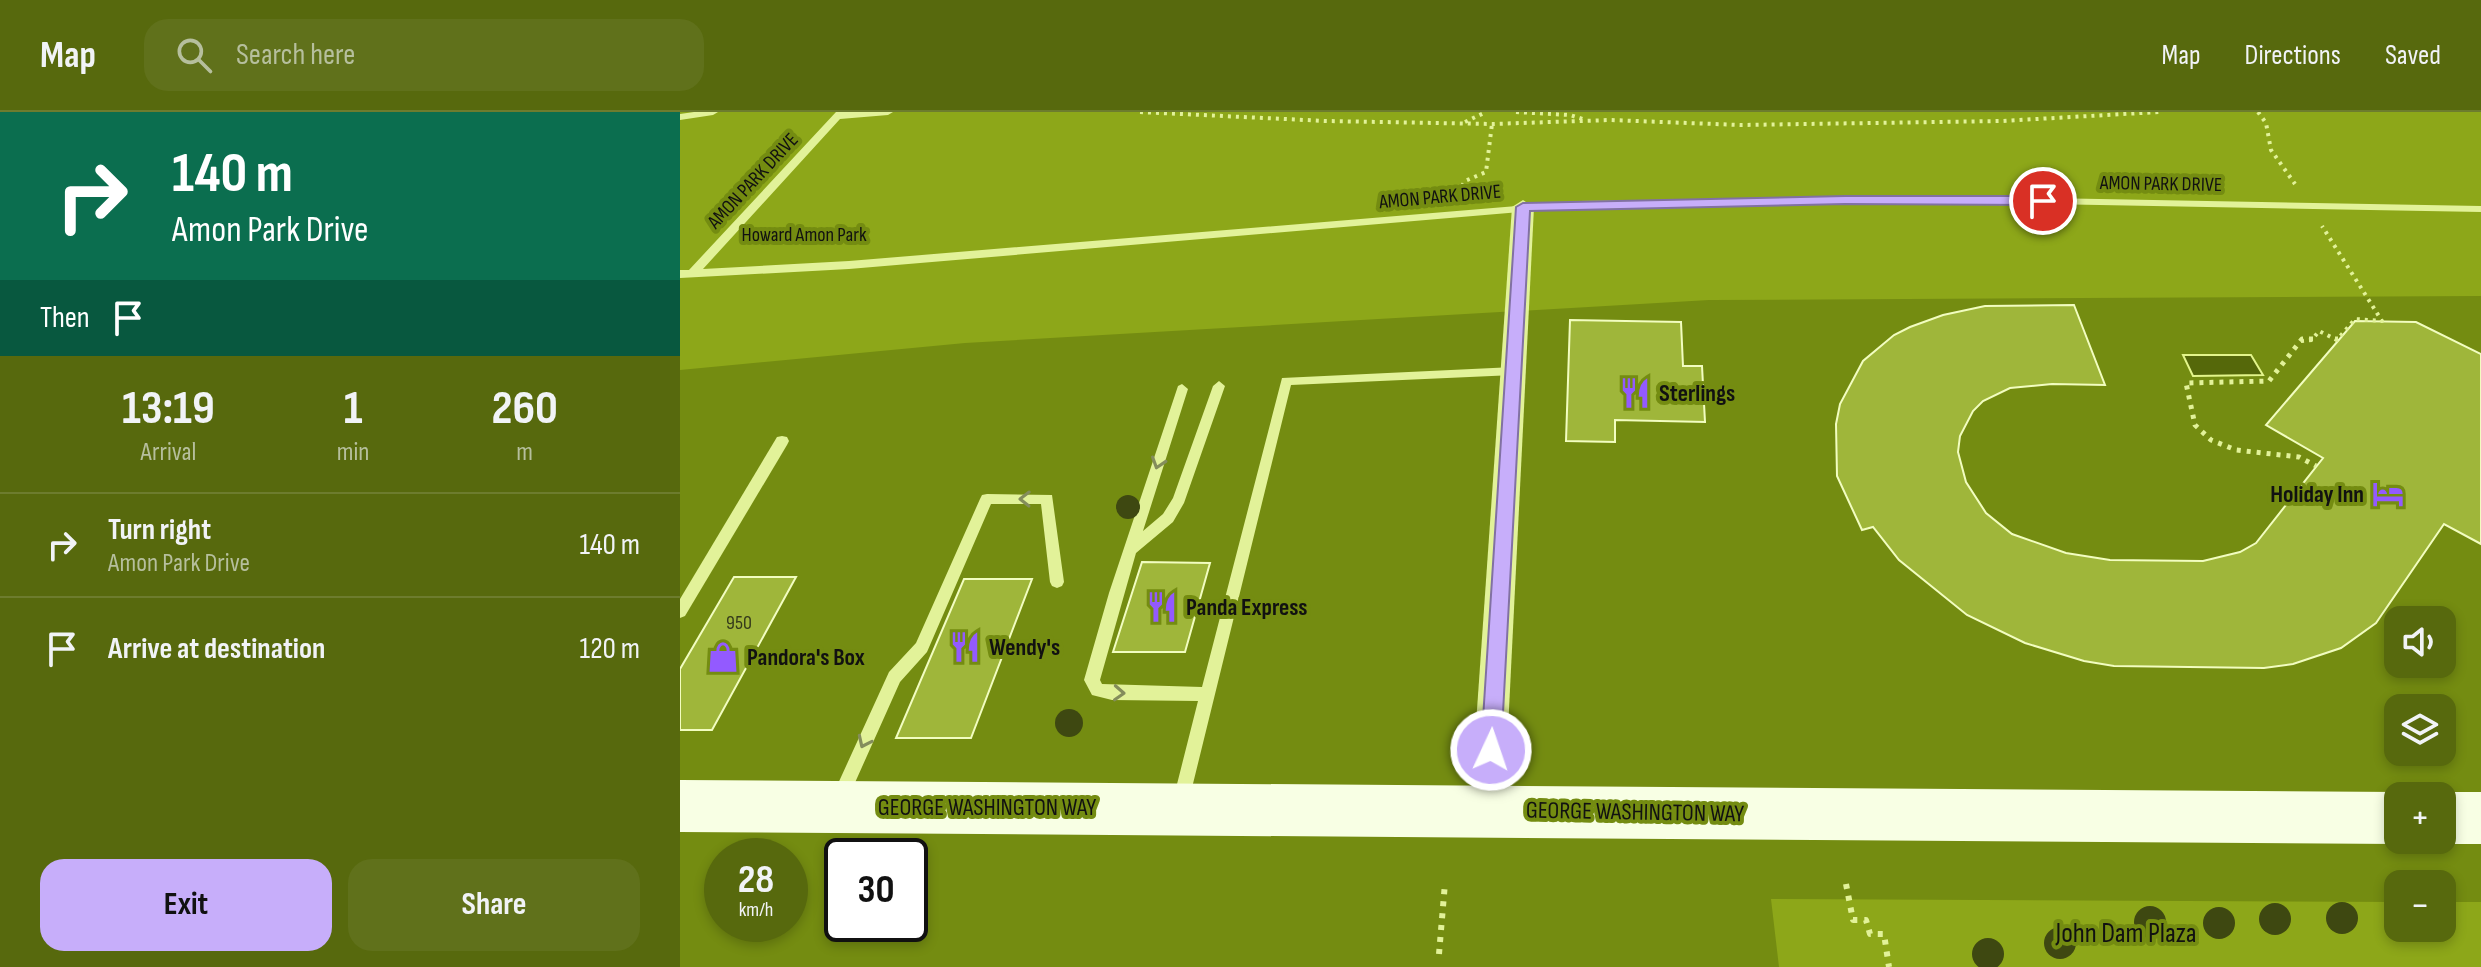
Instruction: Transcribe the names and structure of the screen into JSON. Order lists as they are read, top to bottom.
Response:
{
  "streets": {
    "main road": ["GEORGE WASHINGTON WAY"],
    "lane": ["AMON PARK DRIVE"]
  },
  "parks": ["Howard Amon Park", "John Dam Plaza"],
  "places": {
    "restaurant": ["Sterlings", "Panda Express", "Wendy's"],
    "hotel": ["Holiday Inn"],
    "shop": ["Pandora's Box"]
  },
  "house_numbers": ["950"],
  "page": {
    "header": "Map",
    "search": "Search here",
    "nav": ["Map", "Directions", "Saved"],
    "turn": ["140 m", "Amon Park Drive"],
    "then": "Then",
    "eta": [
      "13:19",
      "Arrival",
      "1",
      "min",
      "260",
      "m"
    ],
    "list": [
      {
        "name": "Turn right",
        "note": "Amon Park Drive",
        "value": "140 m"
      },
      {
        "name": "Arrive at destination",
        "value": "120 m"
      }
    ],
    "map_buttons": ["+", "−"],
    "speed": "28 km/h",
    "limit": "30",
    "buttons": ["Exit", "Share"]
  }
}
